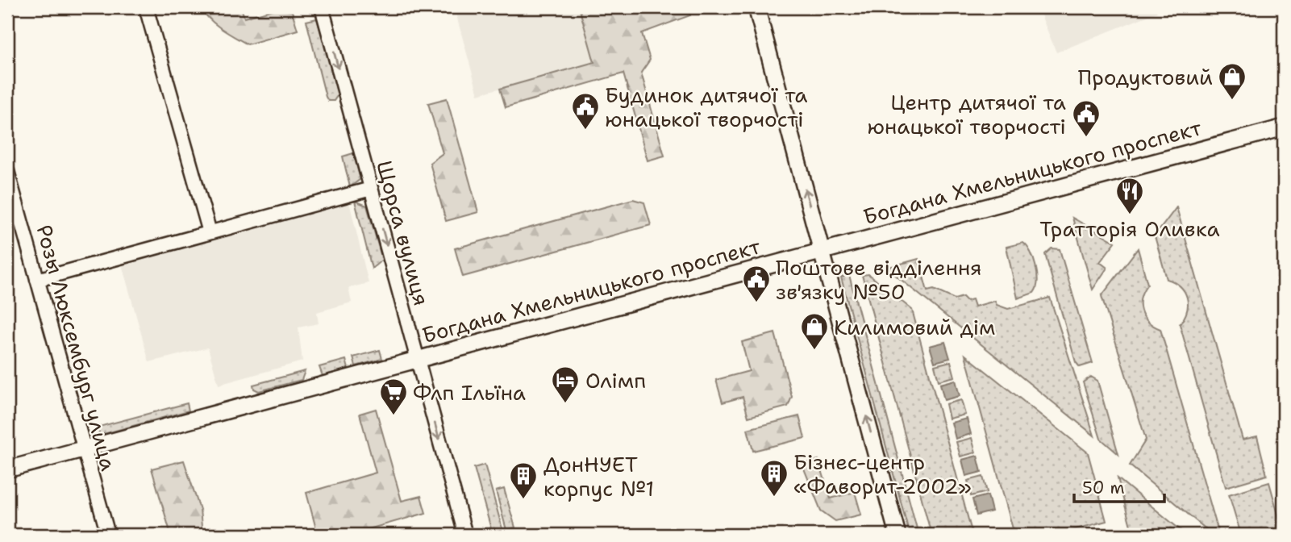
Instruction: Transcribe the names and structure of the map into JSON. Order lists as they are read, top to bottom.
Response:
{
  "streets": {
    "main road": ["Богдана Хмельницького проспект"],
    "street": ["Щорса вулиця", "Розы Люксембург улица"]
  },
  "crossings": [
    ["Богдана Хмельницького проспект", "Щорса вулиця"],
    ["Богдана Хмельницького проспект", "Розы Люксембург улица"]
  ],
  "one_way": ["Щорса вулиця"],
  "places": {
    "shop": ["Продуктовий", "Килимовий дім"],
    "public building": ["Будинок дитячої та юнацької творчості", "Центр дитячої та юнацької творчості", "Поштове відділення зв'язку №50"],
    "restaurant": ["Тратторія Оливка"],
    "hotel": ["Олімп"],
    "supermarket": ["Флп Ільїна"],
    "building": ["Бізнес-центр «Фаворит-2002»", "ДонНУЕТ корпус №1"]
  },
  "scale_bar": "50 m"
}
